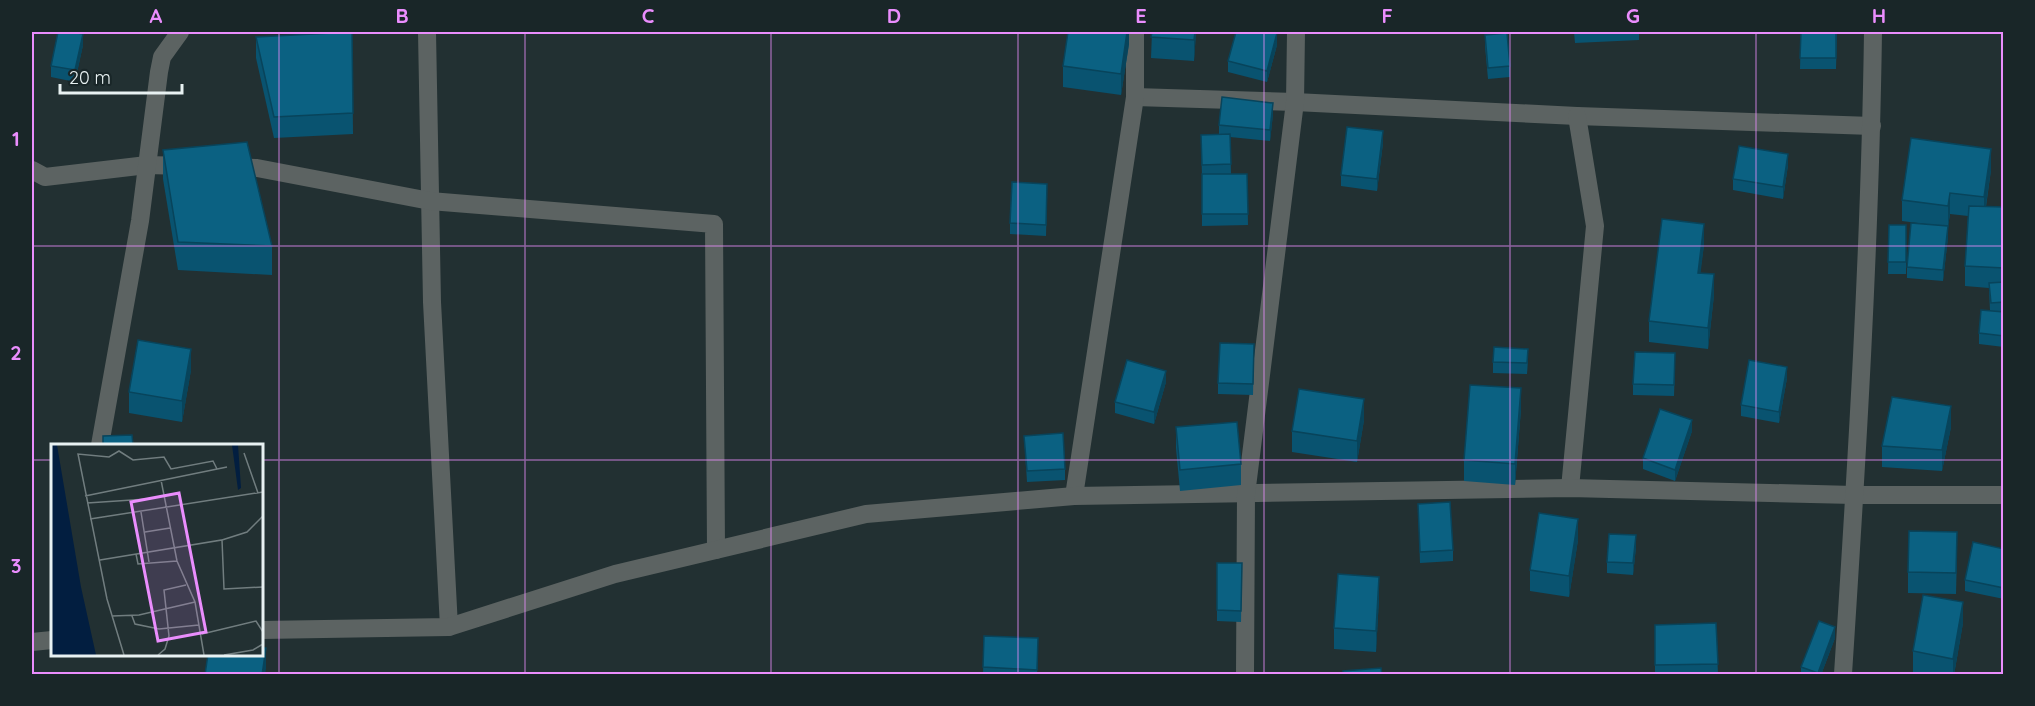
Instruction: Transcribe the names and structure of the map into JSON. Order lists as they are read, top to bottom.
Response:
{
  "scale_bar": "20 m",
  "grid": {
    "columns": [
      "A",
      "B",
      "C",
      "D",
      "E",
      "F",
      "G",
      "H"
    ],
    "rows": ["1", "2", "3"]
  }
}
